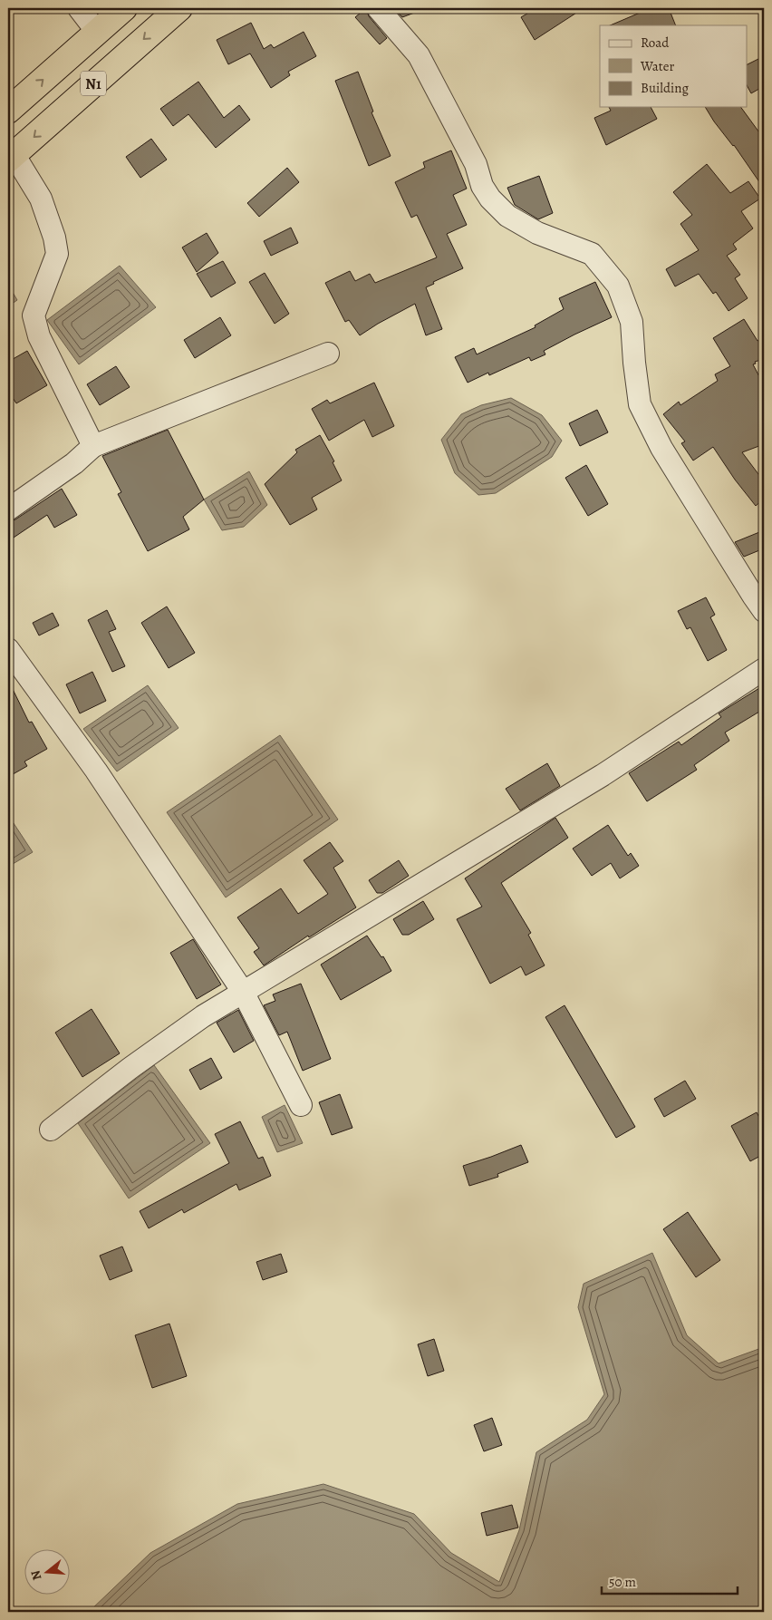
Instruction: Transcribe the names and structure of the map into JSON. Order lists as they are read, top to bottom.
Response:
{
  "streets": {
    "highway": ["N1"]
  },
  "legend": ["Road", "Water", "Building"],
  "scale_bar": "50 m",
  "north": "left"
}
